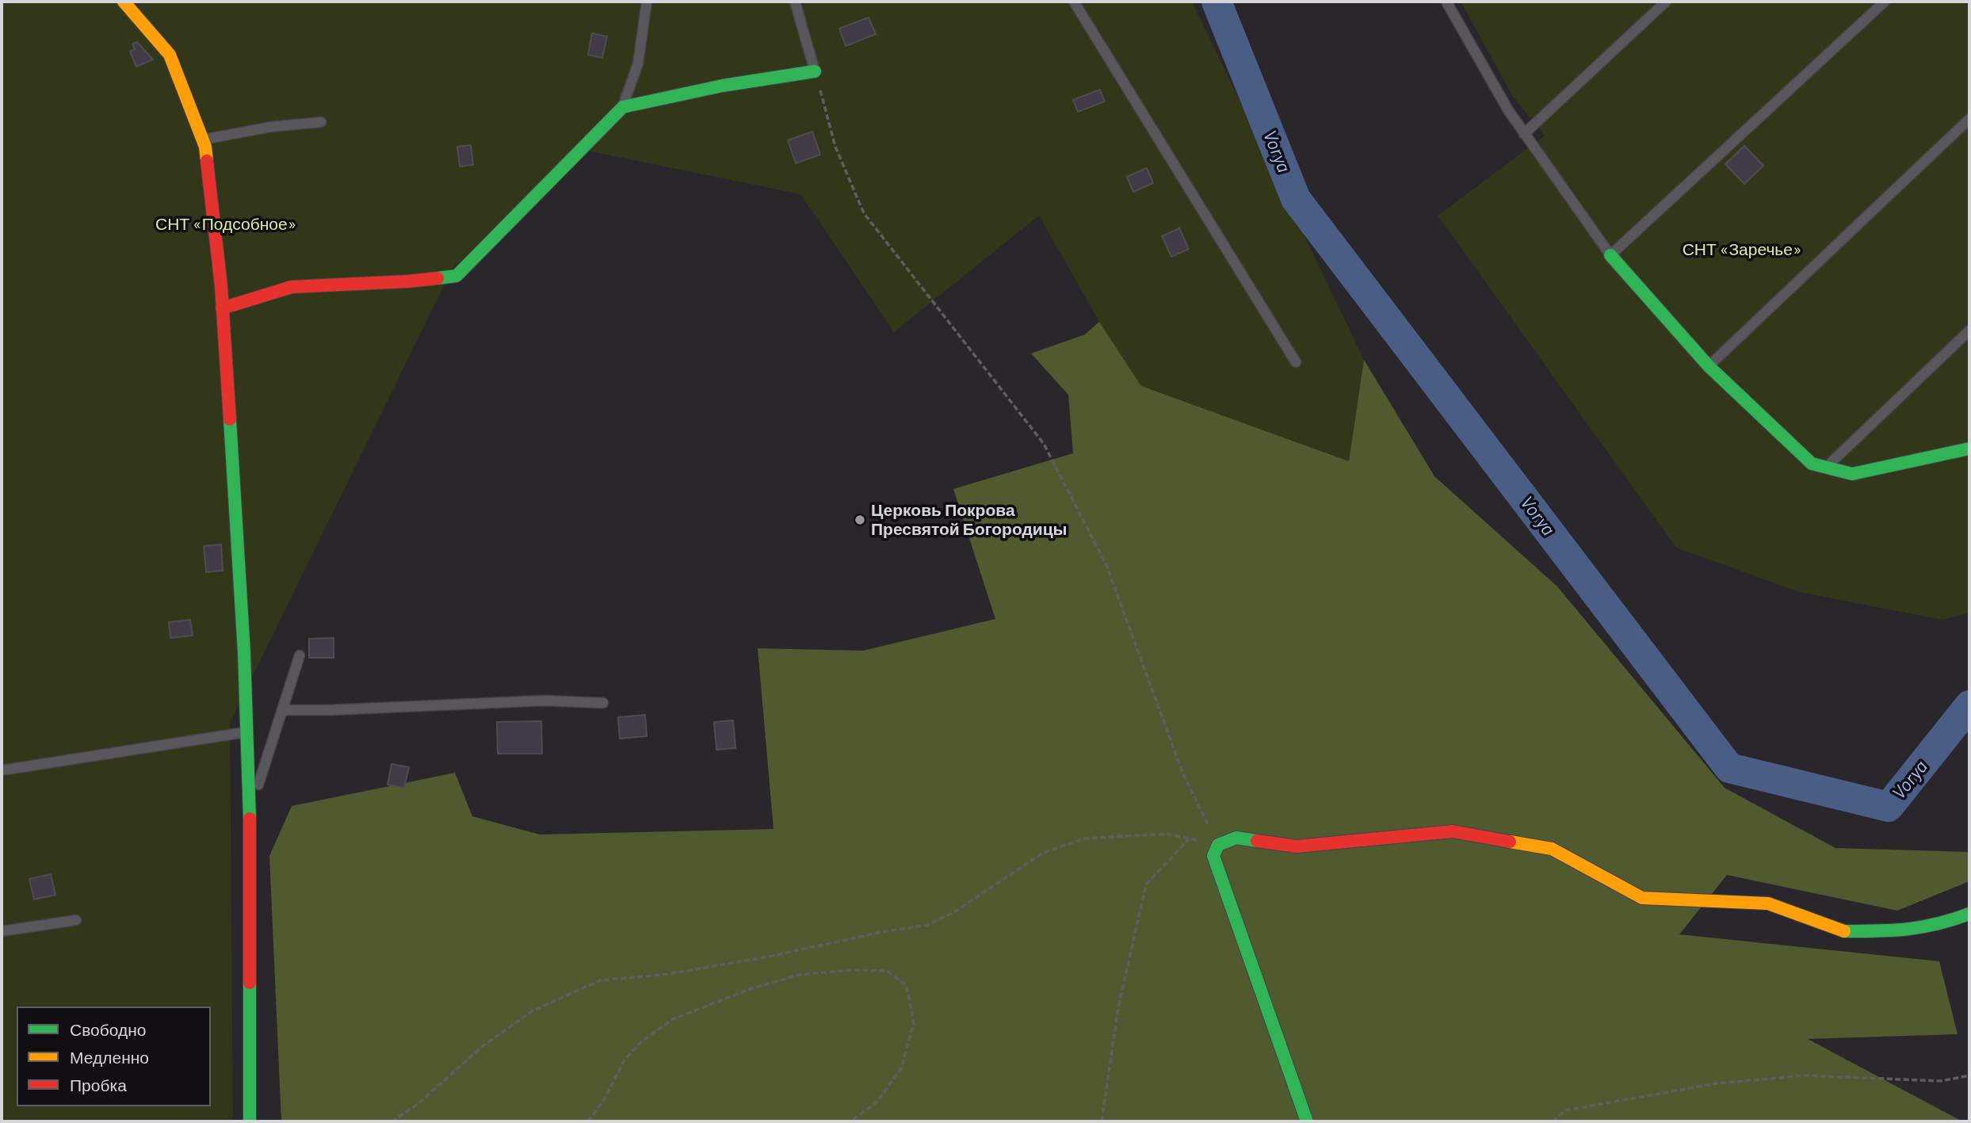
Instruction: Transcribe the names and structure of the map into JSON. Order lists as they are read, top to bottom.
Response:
{
  "water": ["Vorya"],
  "parks": ["СНТ «Подсобное»", "СНТ «Заречье»"],
  "places": ["Церковь Покрова Пресвятой Богородицы"],
  "legend": ["Свободно", "Медленно", "Пробка"]
}
